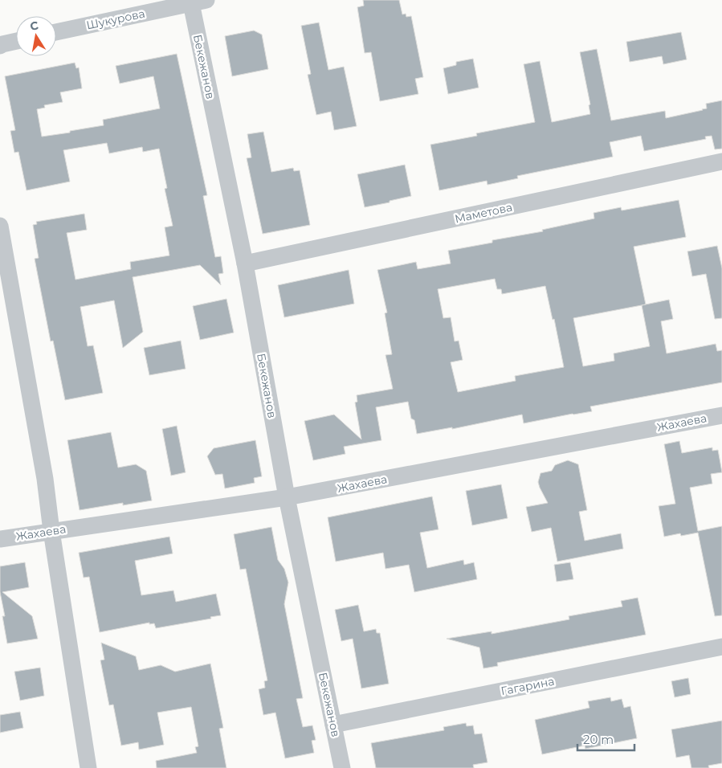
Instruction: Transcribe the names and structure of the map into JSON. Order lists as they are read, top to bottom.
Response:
{
  "streets": {
    "street": [
      "Шукурова",
      "Бекежанов",
      "Маметова",
      "Жахаева",
      "Гагарина"
    ]
  },
  "crossings": [
    ["Шукурова", "Бекежанов"],
    ["Бекежанов", "Маметова"],
    ["Бекежанов", "Жахаева"],
    ["Бекежанов", "Гагарина"]
  ],
  "scale_bar": "20 m",
  "north": "top"
}
